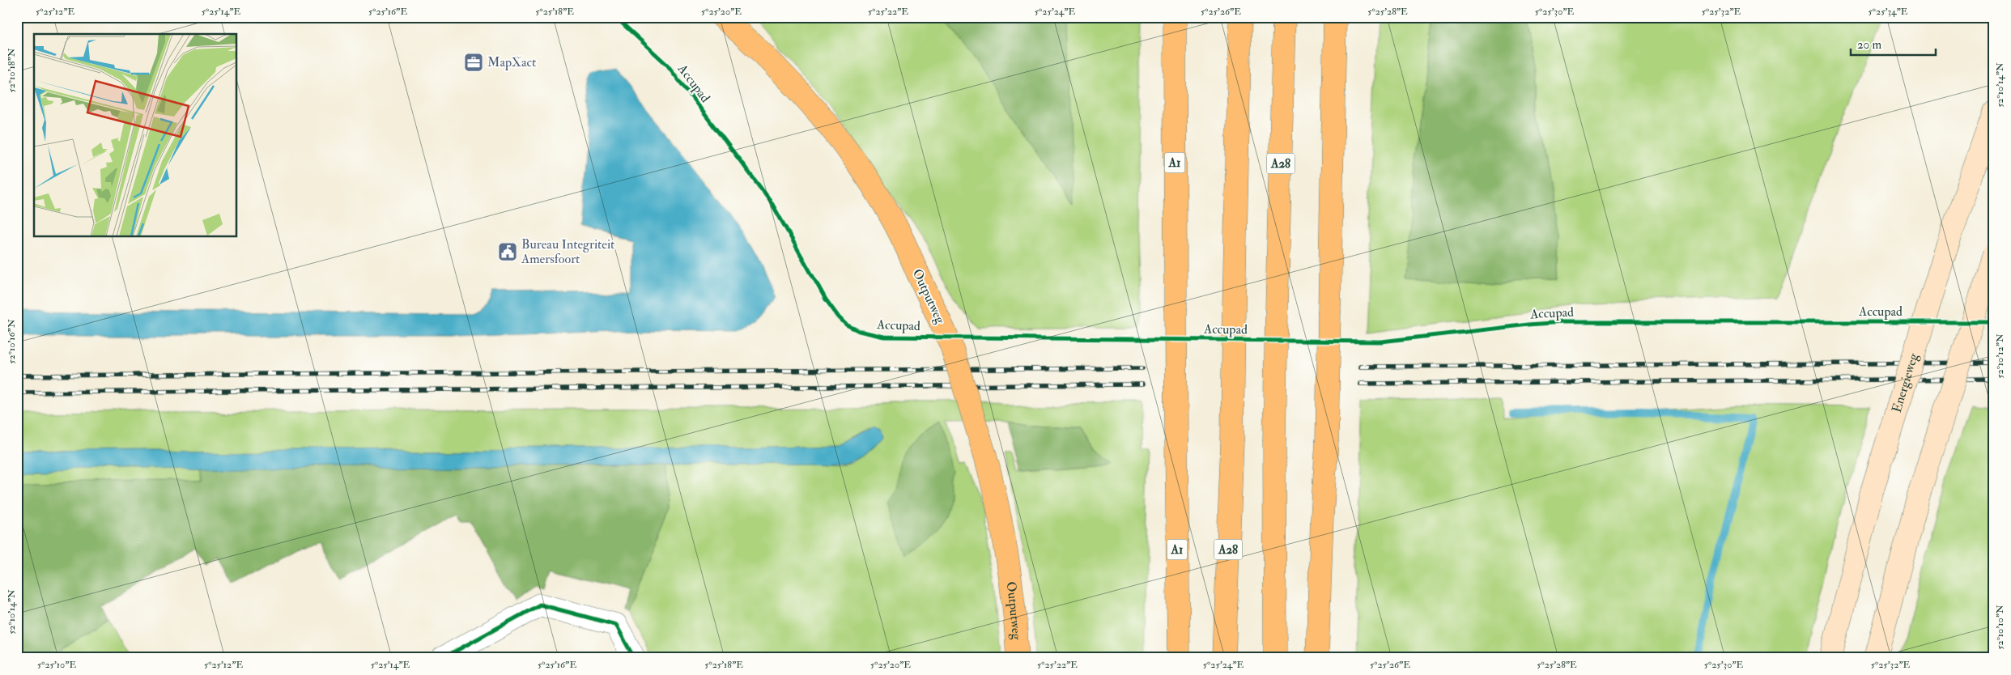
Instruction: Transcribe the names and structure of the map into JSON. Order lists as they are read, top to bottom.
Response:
{
  "streets": {
    "main road": [
      "A1",
      "A28",
      "Outputweg",
      "Energieweg"
    ],
    "cycle path": ["Accupad"]
  },
  "places": {
    "office": ["MapXact"],
    "public building": ["Bureau Integriteit Amersfoort"]
  },
  "scale_bar": "20 m",
  "coordinates": [
    "5°25'12\"E",
    "5°25'14\"E",
    "5°25'16\"E",
    "5°25'18\"E",
    "5°25'20\"E",
    "5°25'22\"E",
    "5°25'24\"E",
    "5°25'26\"E",
    "5°25'28\"E",
    "5°25'30\"E",
    "5°25'32\"E",
    "5°25'34\"E",
    "52°10'18\"N",
    "52°10'14\"N",
    "52°10'16\"N",
    "52°10'12\"N",
    "52°10'10\"N",
    "5°25'10\"E"
  ]
}
